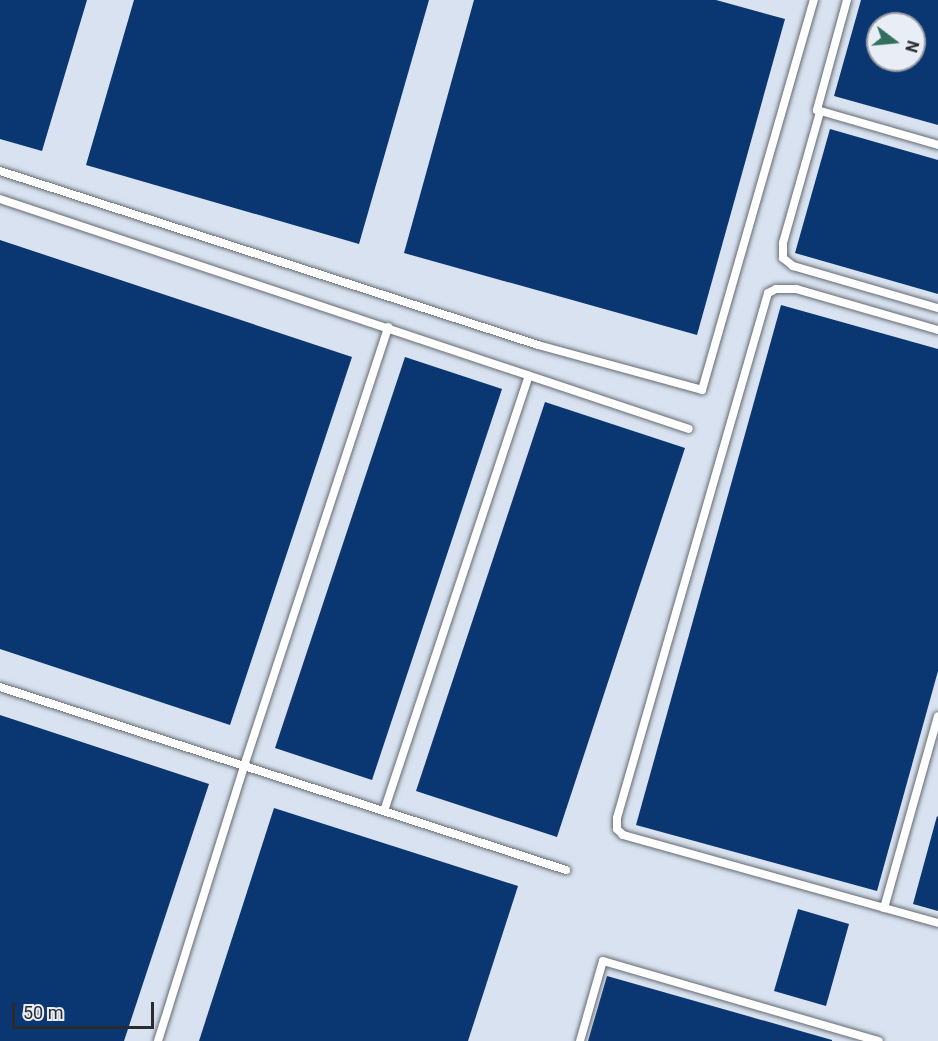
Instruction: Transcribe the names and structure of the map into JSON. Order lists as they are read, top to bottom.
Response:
{
  "scale_bar": "50 m",
  "north": "right"
}
